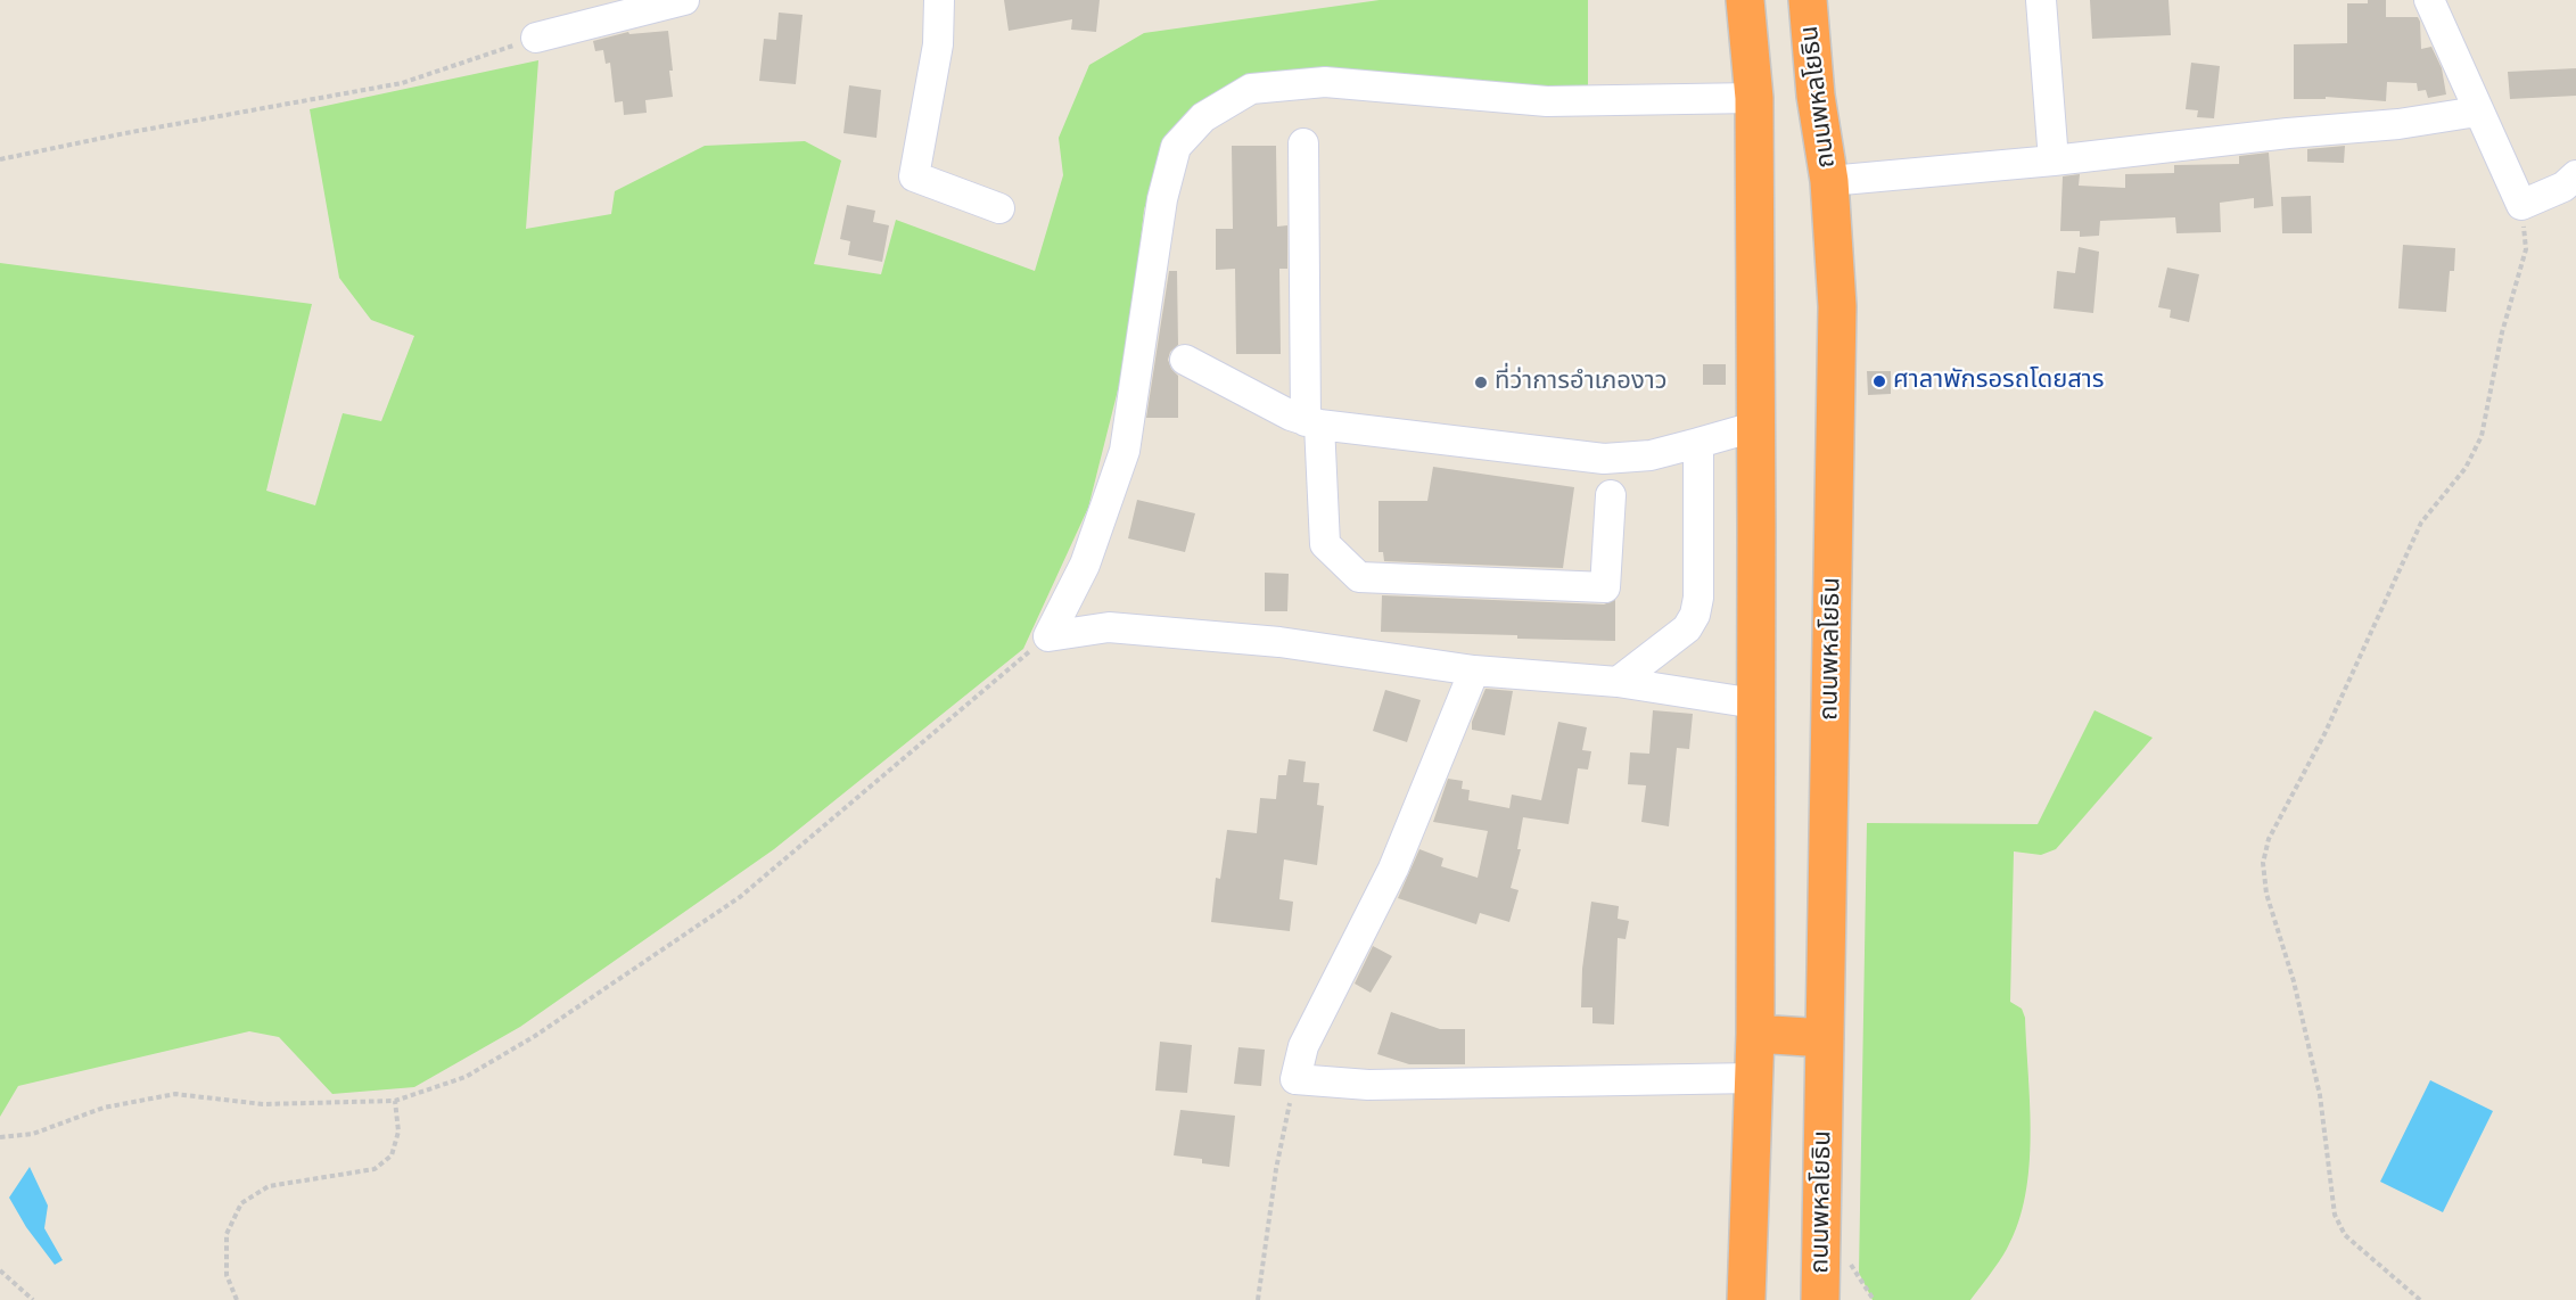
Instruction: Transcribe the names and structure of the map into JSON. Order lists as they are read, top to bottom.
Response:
{
  "streets": {
    "highway": ["ถนนพหลโยธิน"]
  },
  "places": ["ศาลาพักรอรถโดยสาร", "ที่ว่าการอำเภองาว"]
}
